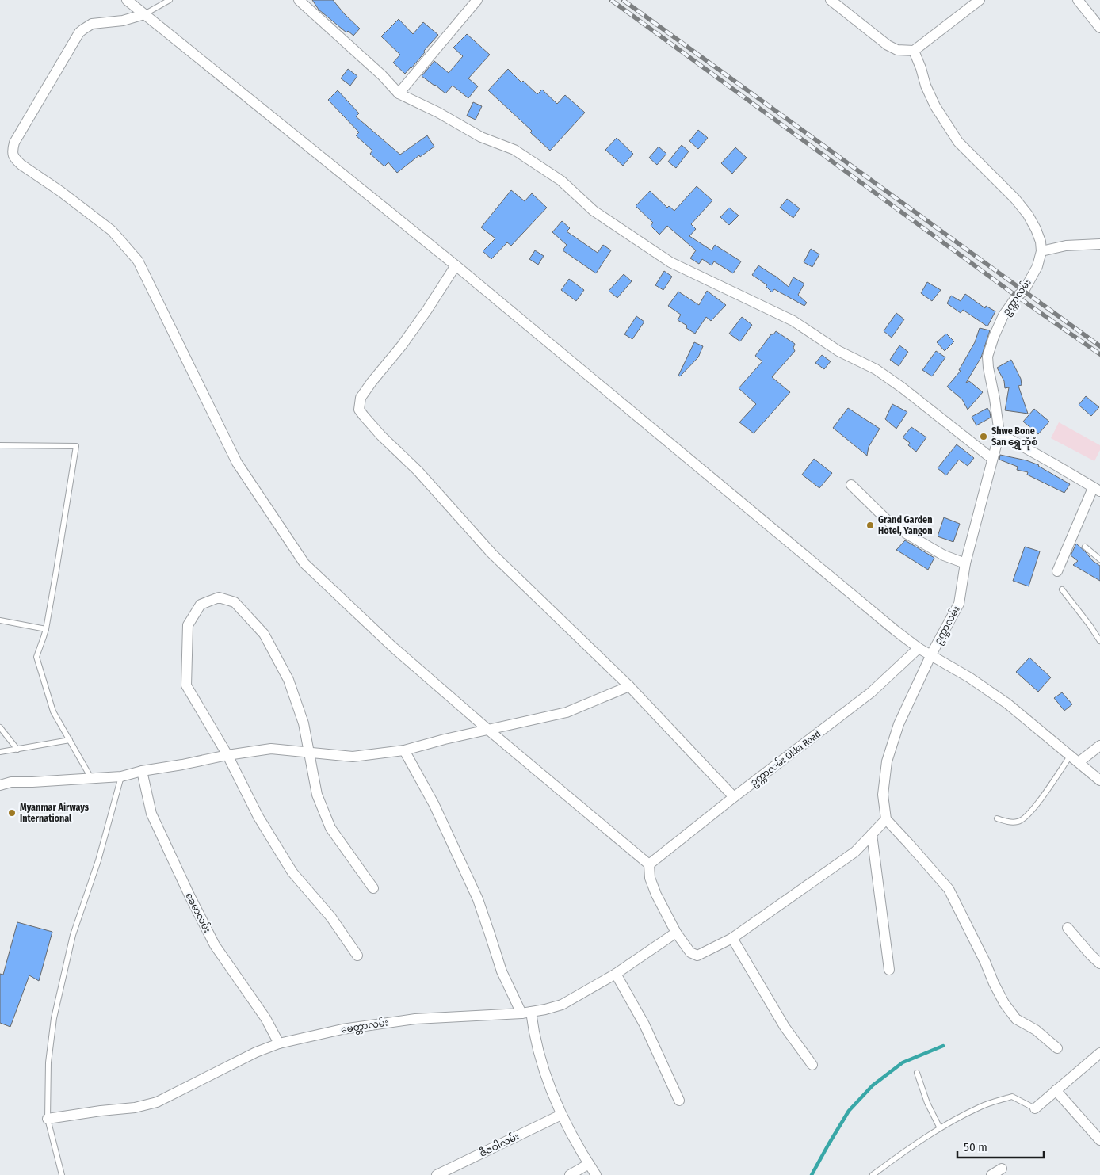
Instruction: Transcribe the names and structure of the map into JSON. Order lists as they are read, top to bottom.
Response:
{
  "streets": {
    "street": [
      "ဥက္ကာလမ်း",
      "ဥက္ကာလမ်း Okka Road",
      "ခေမာလမ်း",
      "မေတ္တာလမ်း",
      "ဇီဇဝါလမ်း"
    ]
  },
  "crossings": [
    ["ခေမာလမ်း", "မေတ္တာလမ်း"]
  ],
  "places": ["Shwe Bone San ရွှေဘုံစံ", "Grand Garden Hotel, Yangon", "Myanmar Airways International"],
  "scale_bar": "50 m"
}
